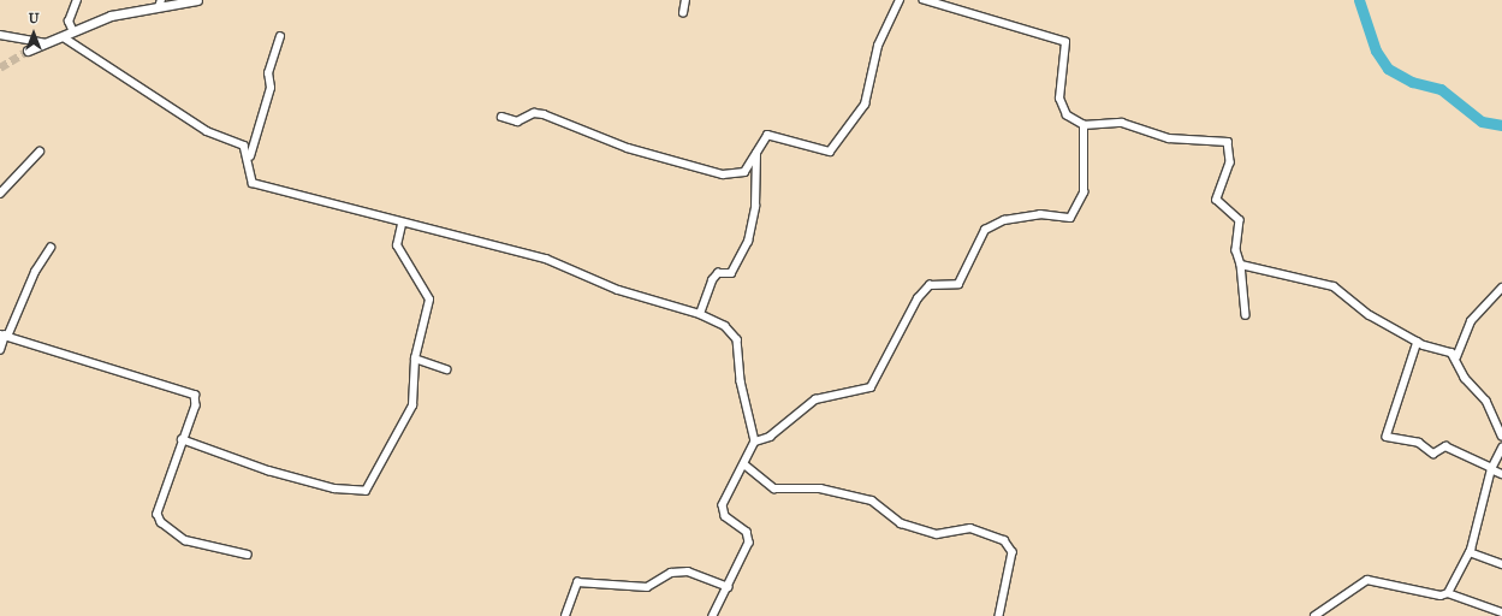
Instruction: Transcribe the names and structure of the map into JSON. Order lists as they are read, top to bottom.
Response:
{
  "north": "top"
}
